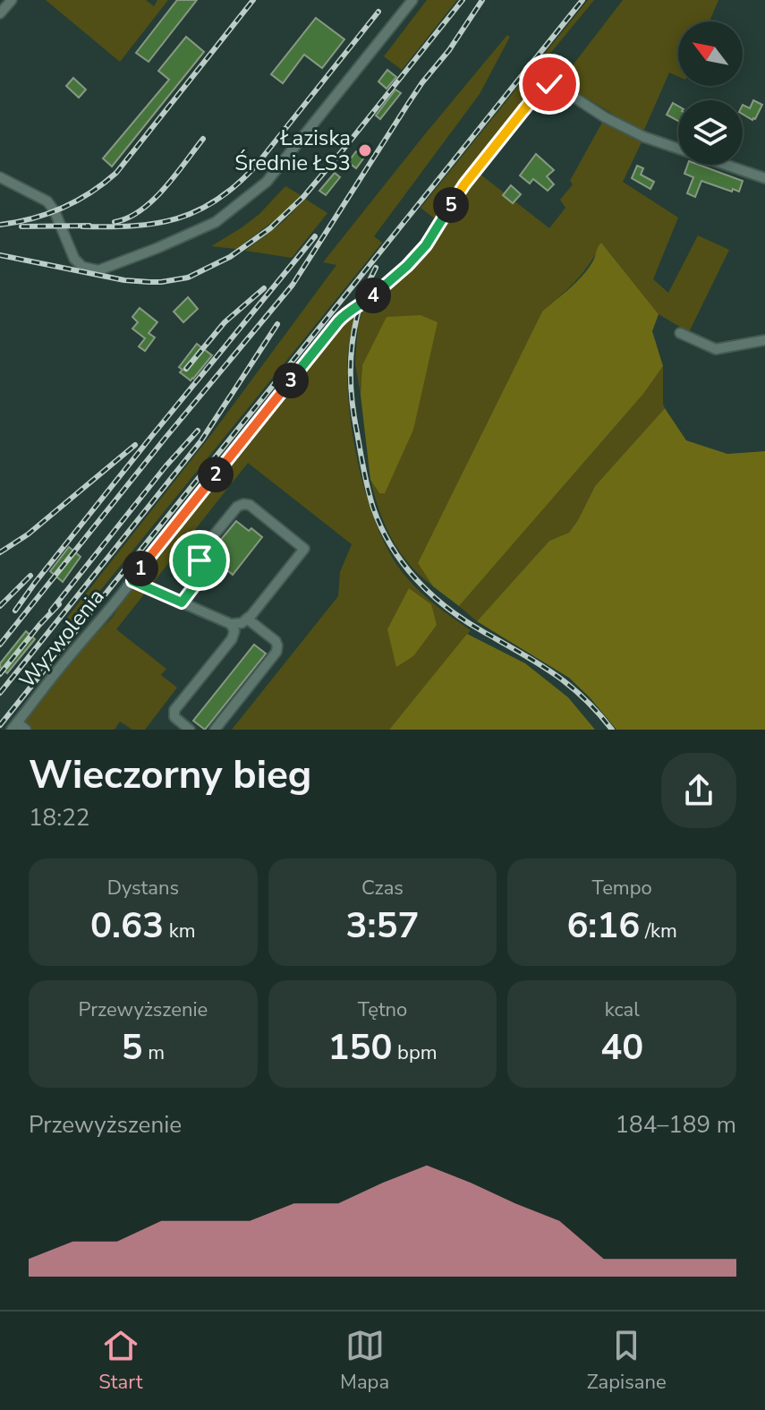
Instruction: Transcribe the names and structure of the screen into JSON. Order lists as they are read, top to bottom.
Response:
{
  "streets": {
    "street": ["Wyzwolenia"]
  },
  "places": ["Łaziska Średnie ŁS3"],
  "north": "top left",
  "page": {
    "pins": [
      "5",
      "4",
      "3",
      "2",
      "1"
    ],
    "heading": ["Wieczorny bieg", "18:22"],
    "stats": [
      ["Dystans", "0.63 km"],
      ["Czas", "3:57"],
      ["Tempo", "6:16 /km"],
      ["Przewyższenie", "5 m"],
      ["Tętno", "150 bpm"],
      ["kcal", "40"]
    ],
    "chart": ["Przewyższenie", "184–189 m"],
    "tabs": ["Start", "Mapa", "Zapisane"]
  }
}
